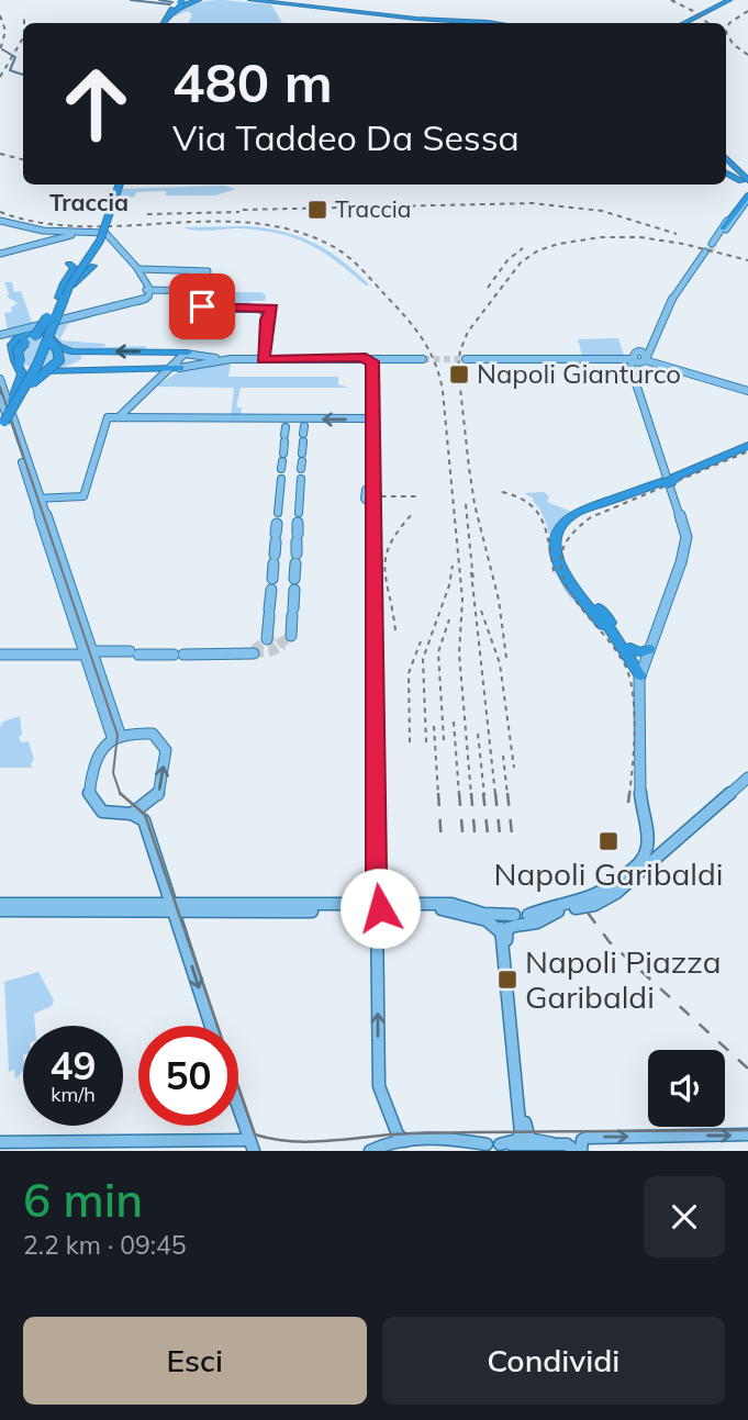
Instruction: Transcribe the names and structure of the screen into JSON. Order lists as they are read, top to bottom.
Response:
{
  "districts": ["Traccia"],
  "places": {
    "transit": [
      "Traccia",
      "Napoli Gianturco",
      "Napoli Garibaldi",
      "Napoli Piazza Garibaldi"
    ]
  },
  "page": {
    "turn": ["480 m", "Via Taddeo Da Sessa"],
    "speed": "49 km/h",
    "limit": "50",
    "heading": ["6 min", "2.2 km · 09:45"],
    "buttons": ["Esci", "Condividi"]
  }
}
